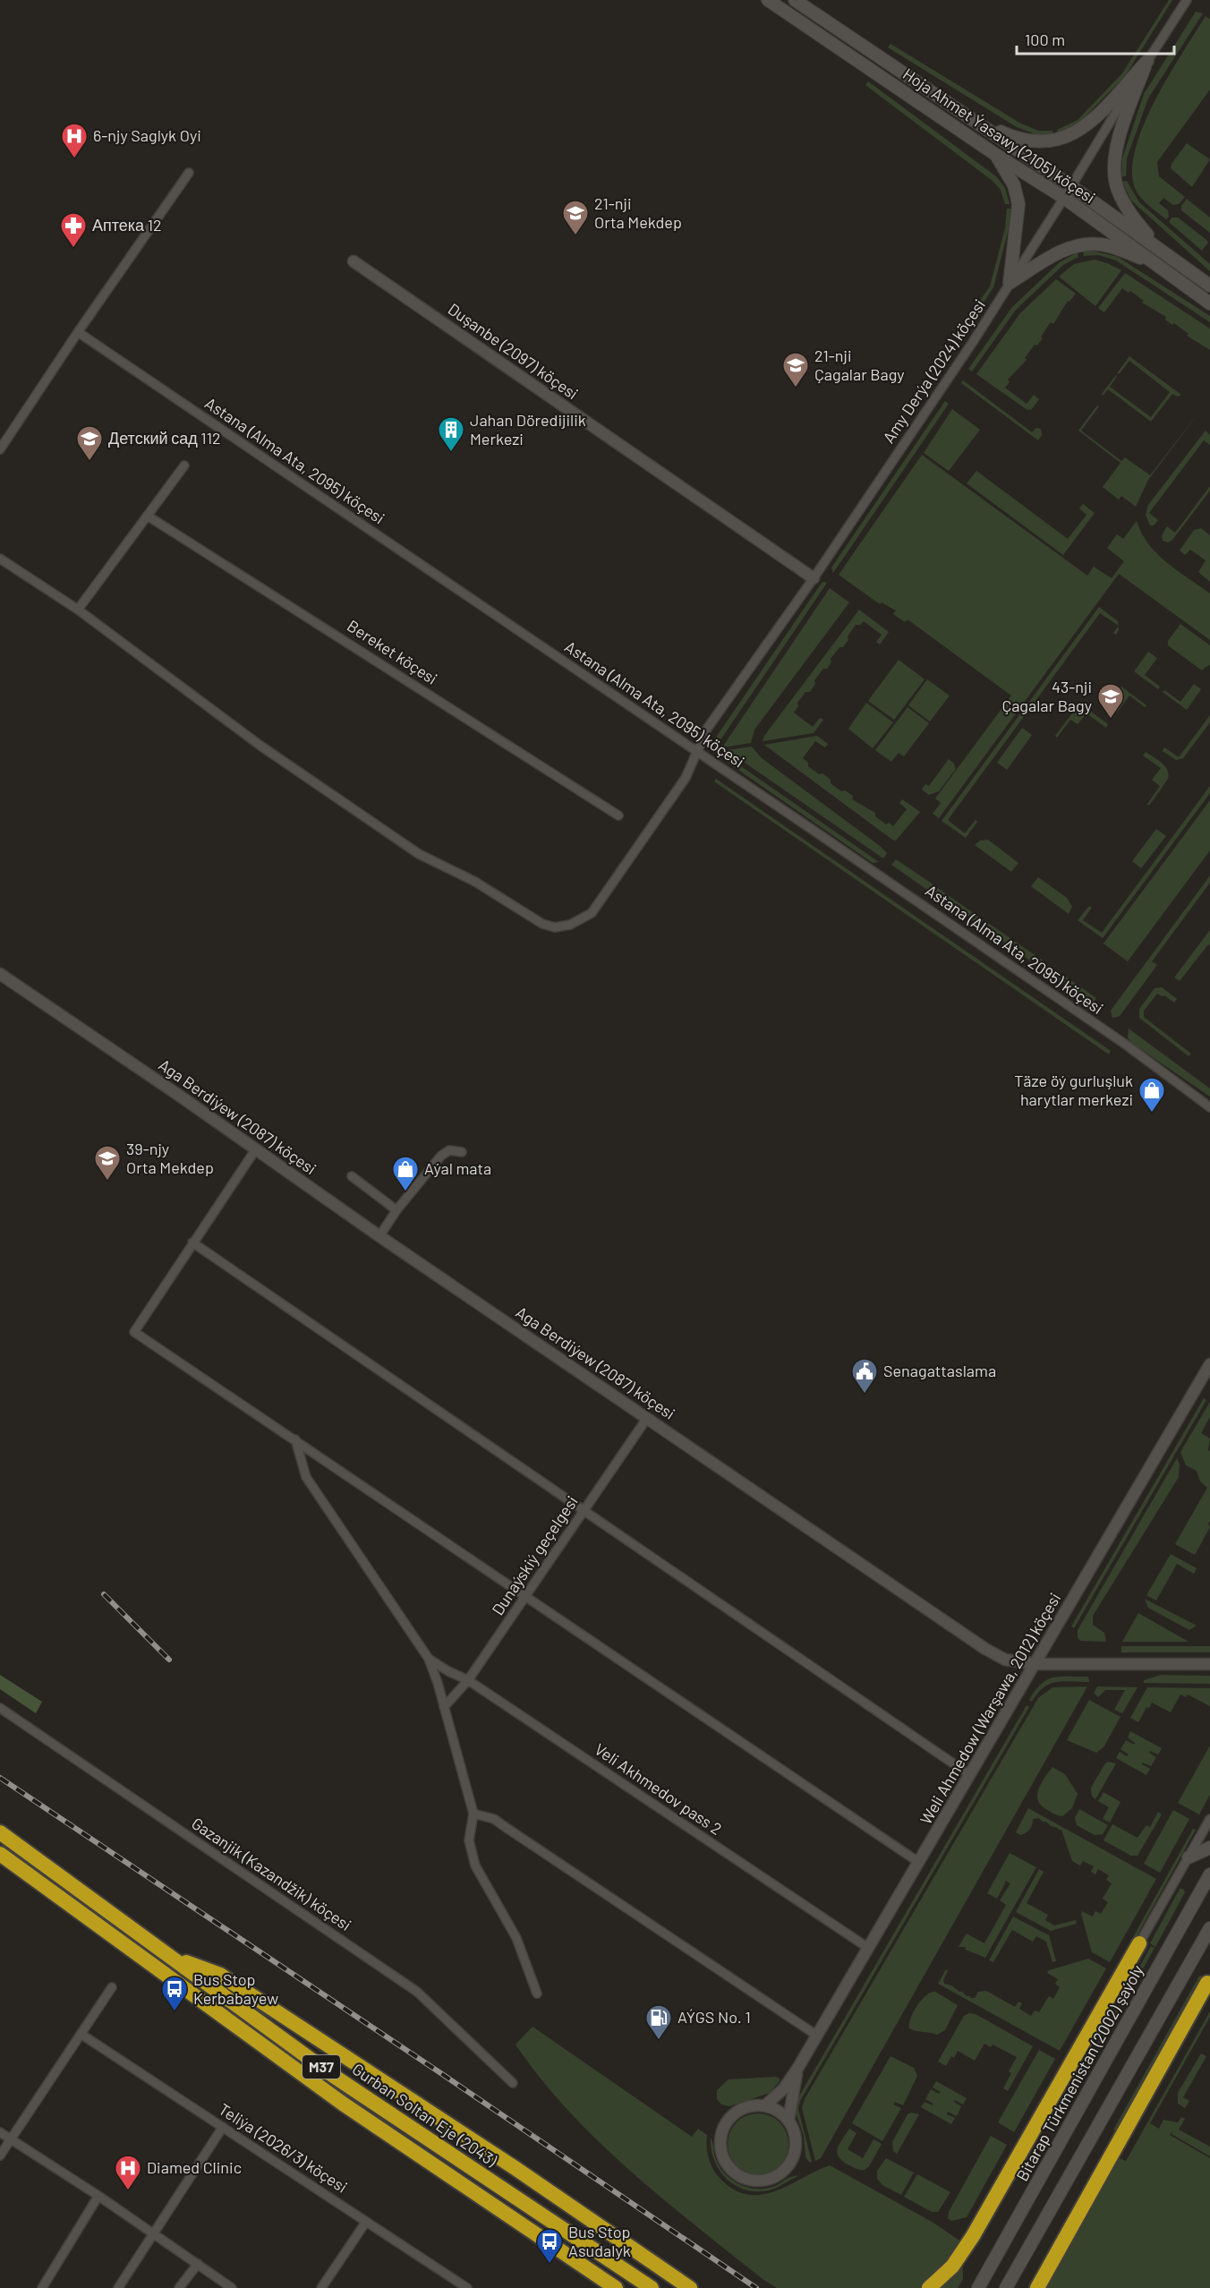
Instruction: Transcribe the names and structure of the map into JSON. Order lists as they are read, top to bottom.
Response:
{
  "streets": {
    "highway": ["M37", "Gurban Soltan Eje (2043)"],
    "main road": ["Hoja Ahmet Ýasawy (2105) köçesi", "Bitarap Türkmenistan (2002) şaýoly"],
    "street": [
      "Duşanbe (2097) köçesi",
      "Amy Derýa (2024) köçesi",
      "Astana (Alma Ata, 2095) köçesi",
      "Bereket köçesi",
      "Aga Berdiýew (2087) köçesi",
      "Dunaýskiý geçelgesi",
      "Weli Ahmedow (Warşawa, 2012) köçesi",
      "Veli Akhmedov pass 2",
      "Gazanjik (Kazandžik) köçesi",
      "Teliýa (2026/3) köçesi"
    ]
  },
  "crossings": [
    ["Hoja Ahmet Ýasawy (2105) köçesi", "Amy Derýa (2024) köçesi"],
    ["Duşanbe (2097) köçesi", "Amy Derýa (2024) köçesi"],
    ["Amy Derýa (2024) köçesi", "Astana (Alma Ata, 2095) köçesi"],
    ["Aga Berdiýew (2087) köçesi", "Dunaýskiý geçelgesi"],
    ["Aga Berdiýew (2087) köçesi", "Weli Ahmedow (Warşawa, 2012) köçesi"],
    ["Dunaýskiý geçelgesi", "Veli Akhmedov pass 2"],
    ["Weli Ahmedow (Warşawa, 2012) köçesi", "Veli Akhmedov pass 2"]
  ],
  "places": {
    "hospital": ["6-njy Saglyk Oyi", "Diamed Clinic"],
    "school or university": [
      "21-nji Orta Mekdep",
      "21-nji Çagalar Bagy",
      "Детский сад 112",
      "43-nji Çagalar Bagy",
      "39-njy Orta Mekdep"
    ],
    "pharmacy": ["Аптека 12"],
    "building": ["Jahan Döredijilik Merkezi"],
    "shop": ["Täze öý gurluşluk harytlar merkezi", "Aýal mata"],
    "public building": ["Senagattaslama"],
    "bus stop": ["Bus Stop Kerbabayew", "Bus Stop Asudalyk"],
    "fuel station": ["AÝGS No. 1"]
  },
  "scale_bar": "100 m"
}
